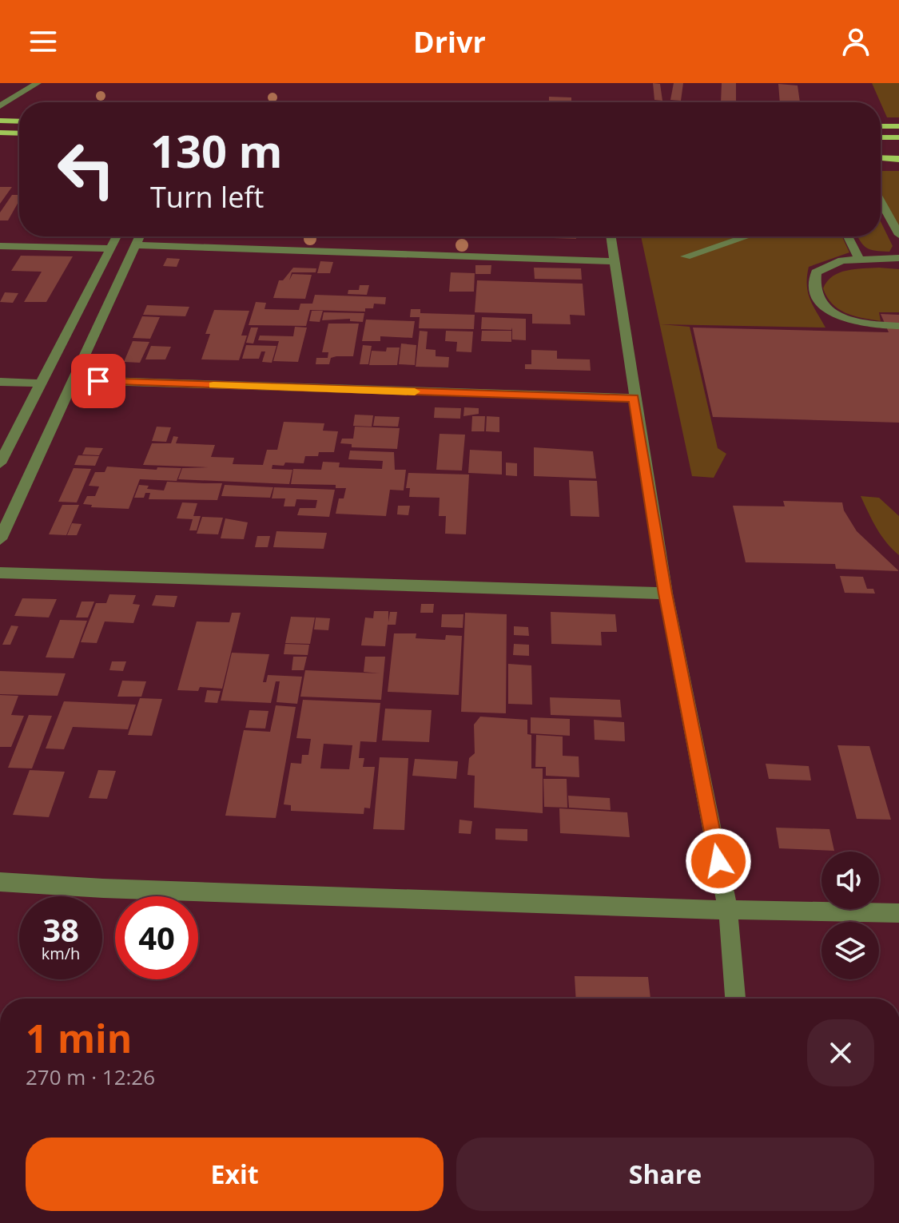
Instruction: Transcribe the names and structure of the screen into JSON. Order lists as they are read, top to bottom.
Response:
{
  "page": {
    "header": "Drivr",
    "turn": ["130 m", "Turn left"],
    "speed": "38 km/h",
    "limit": "40",
    "heading": ["1 min", "270 m · 12:26"],
    "buttons": ["Exit", "Share"]
  }
}
